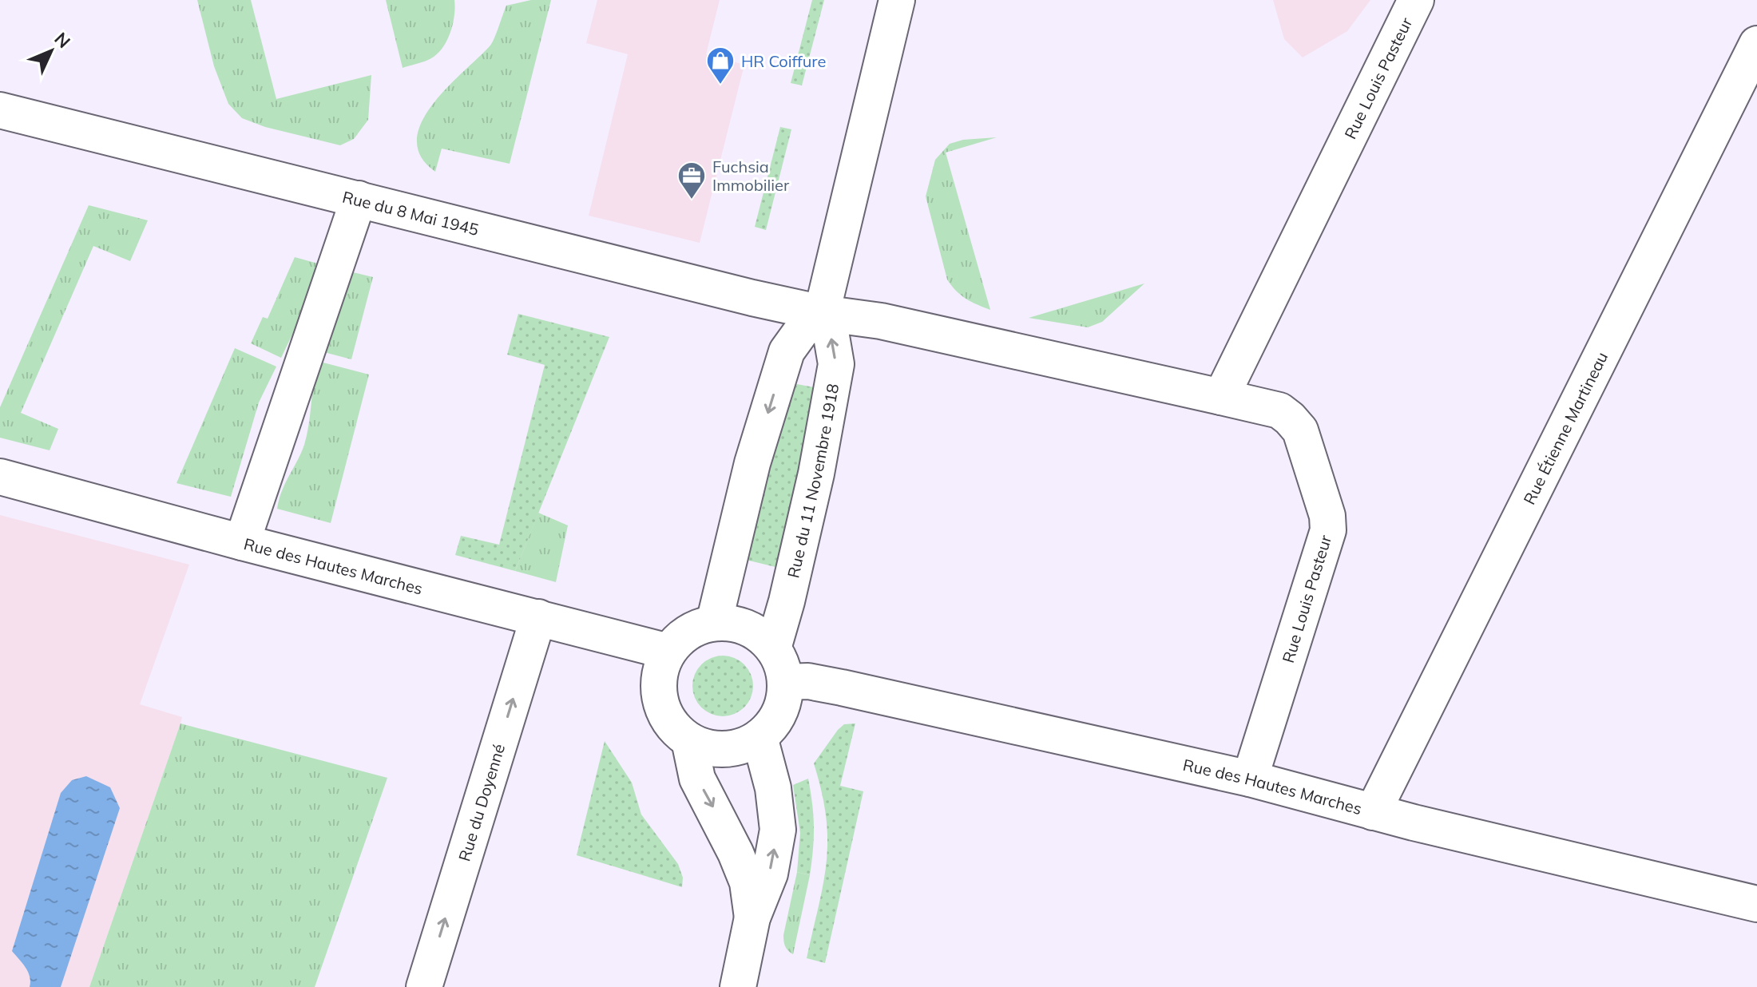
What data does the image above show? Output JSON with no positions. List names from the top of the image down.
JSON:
{
  "streets": {
    "street": [
      "Rue Louis Pasteur",
      "Rue du 8 Mai 1945",
      "Rue Étienne Martineau",
      "Rue du 11 Novembre 1918",
      "Rue des Hautes Marches",
      "Rue du Doyenné"
    ]
  },
  "crossings": [
    ["Rue Louis Pasteur", "Rue du 8 Mai 1945"],
    ["Rue Louis Pasteur", "Rue du 11 Novembre 1918"],
    ["Rue Louis Pasteur", "Rue des Hautes Marches"],
    ["Rue du 8 Mai 1945", "Rue du 11 Novembre 1918"],
    ["Rue Étienne Martineau", "Rue des Hautes Marches"],
    ["Rue du 11 Novembre 1918", "Rue des Hautes Marches"],
    ["Rue des Hautes Marches", "Rue du Doyenné"]
  ],
  "places": {
    "shop": ["HR Coiffure"],
    "office": ["Fuchsia Immobilier"]
  },
  "north": "top right"
}
